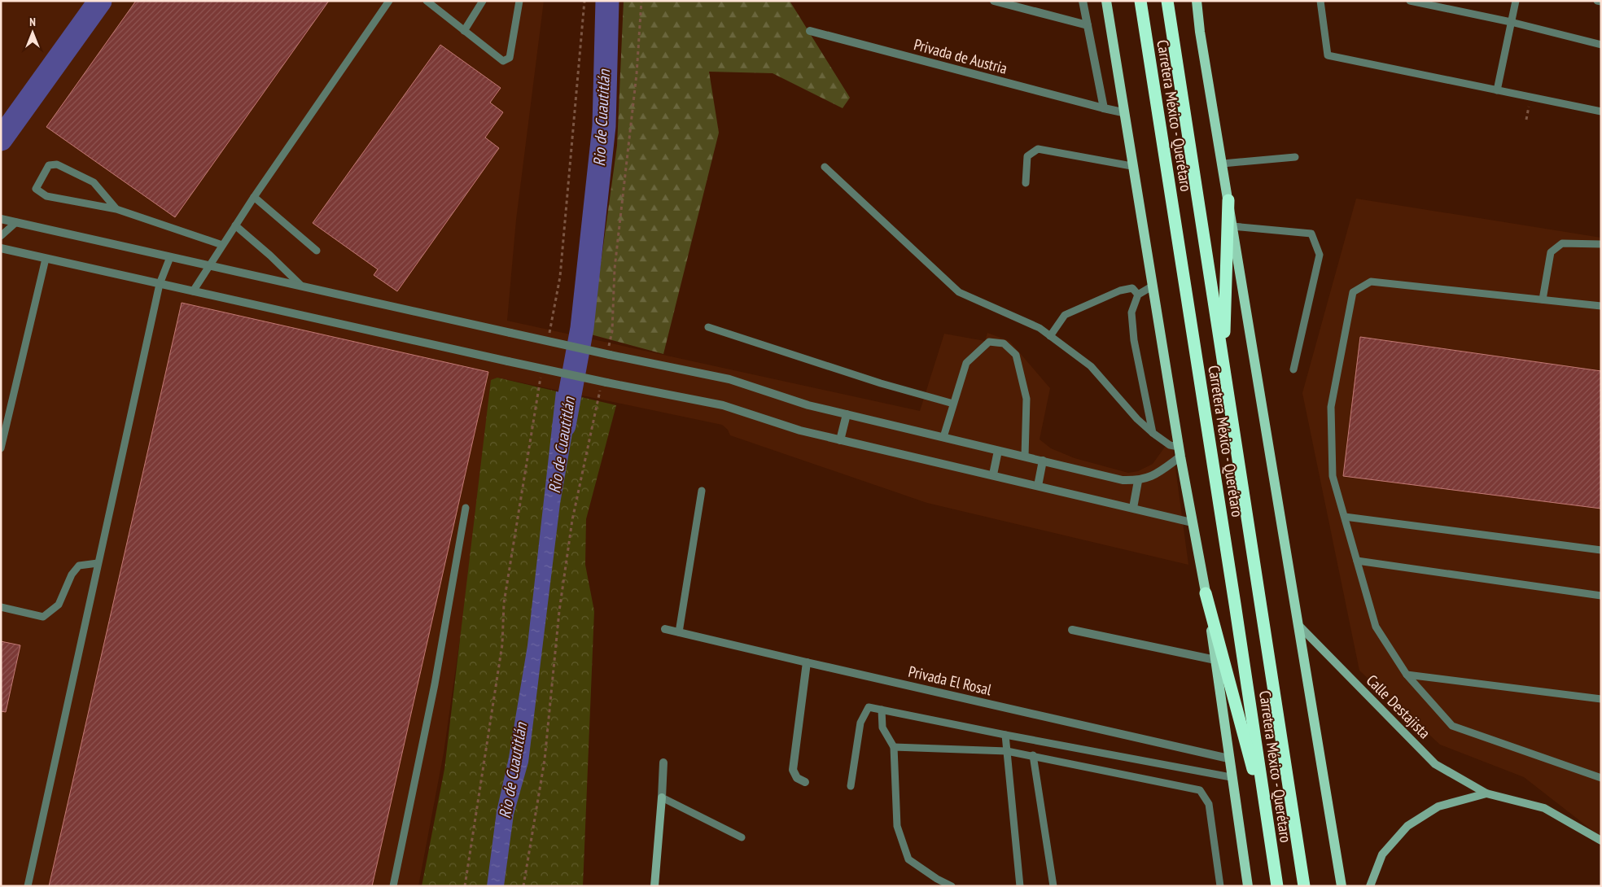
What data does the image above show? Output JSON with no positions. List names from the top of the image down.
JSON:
{
  "streets": {
    "highway": ["Carretera México - Querétaro"],
    "main road": ["Calle Destajista"],
    "street": ["Privada de Austria", "Privada El Rosal"]
  },
  "water": ["Rio de Cuautitlán"],
  "north": "top"
}
